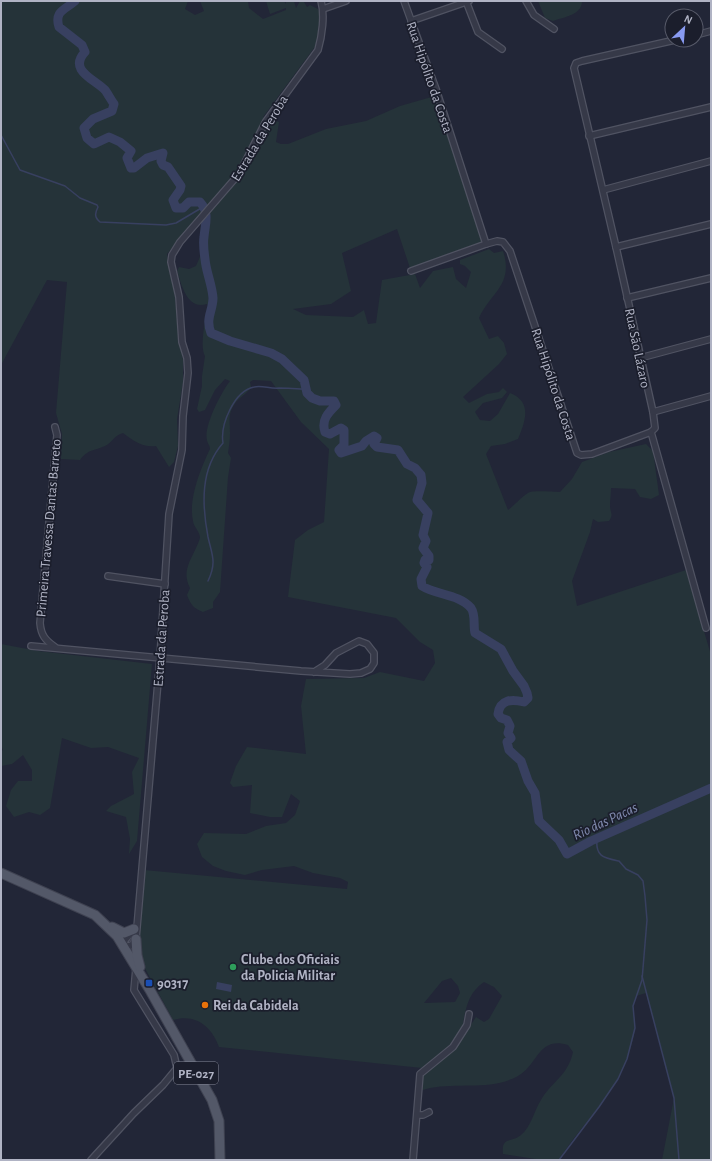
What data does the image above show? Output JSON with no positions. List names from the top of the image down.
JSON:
{
  "streets": {
    "main road": ["PE-027"],
    "street": [
      "Rua Hipólito da Costa",
      "Estrada da Peroba",
      "Rua São Lázaro",
      "Primeira Travessa Dantas Barreto"
    ]
  },
  "crossings": [
    ["Rua Hipólito da Costa", "Rua São Lázaro"]
  ],
  "water": ["Rio das Pacas"],
  "places": {
    "other": ["Clube dos Oficiais da Policia Militar", "Rei da Cabidela"],
    "transit": ["90317"]
  },
  "north": "top right"
}
